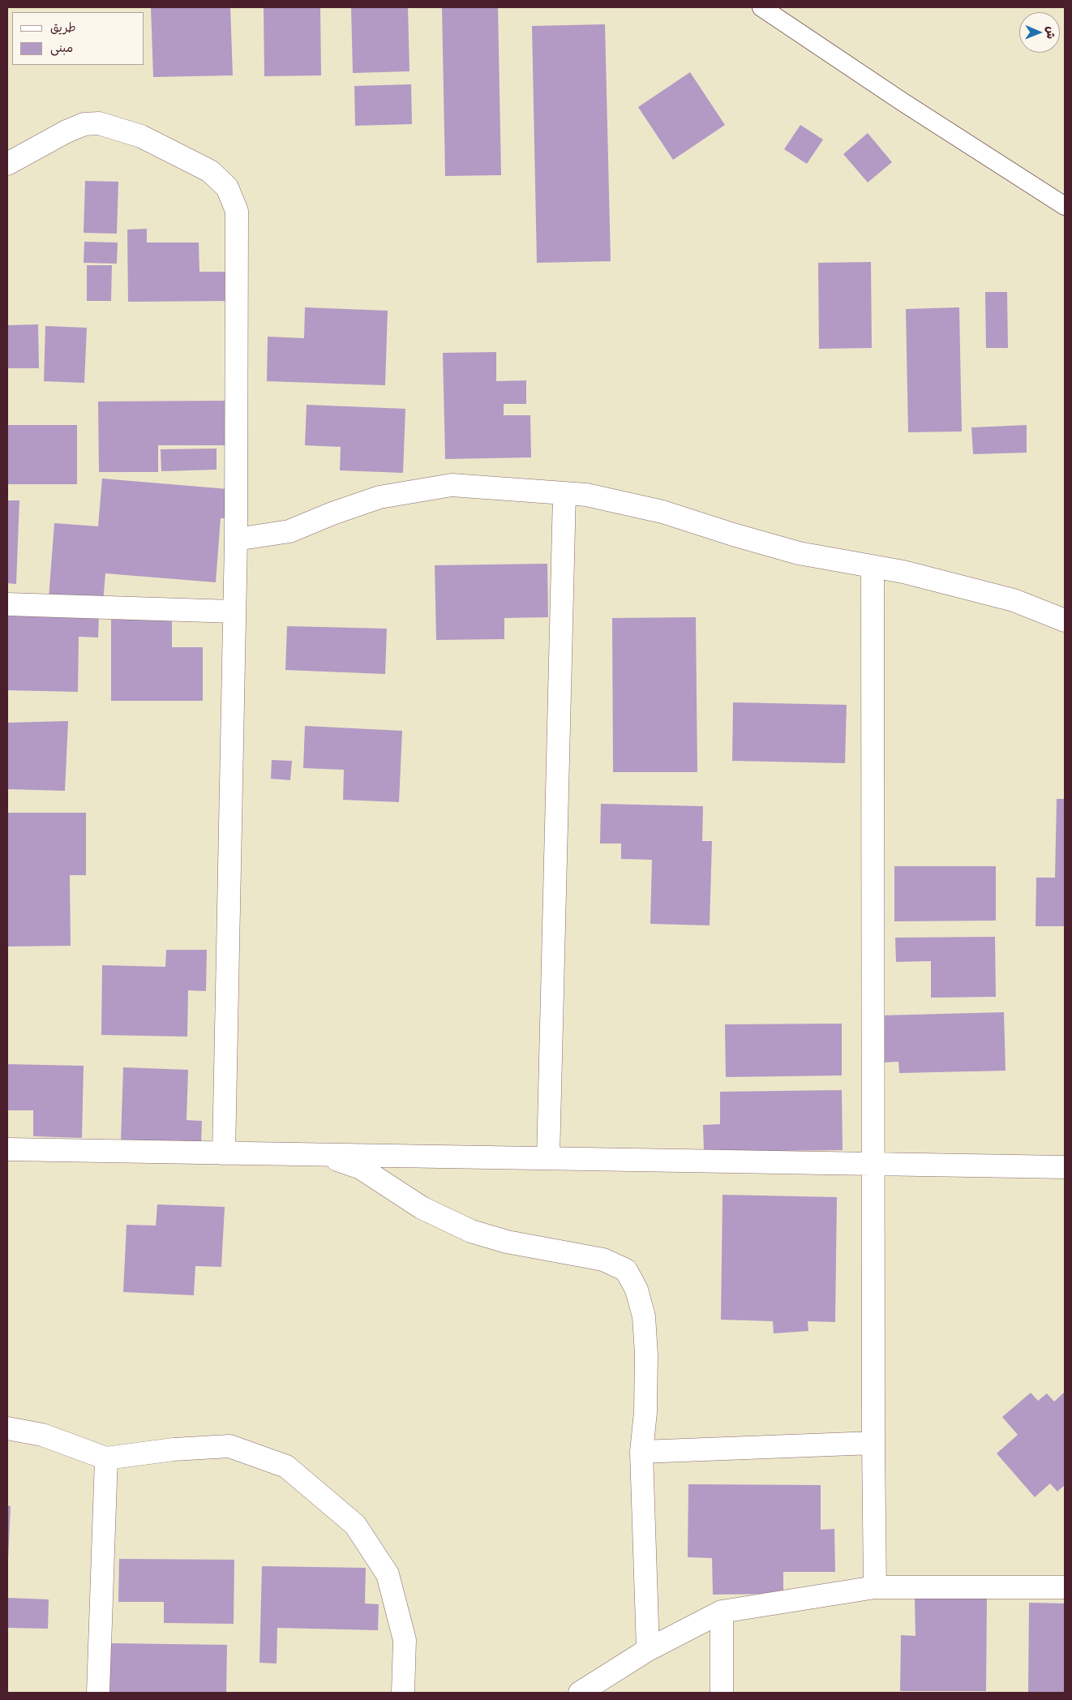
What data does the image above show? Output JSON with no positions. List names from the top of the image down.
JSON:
{
  "legend": ["طريق", "مبنى"],
  "north": "right"
}
